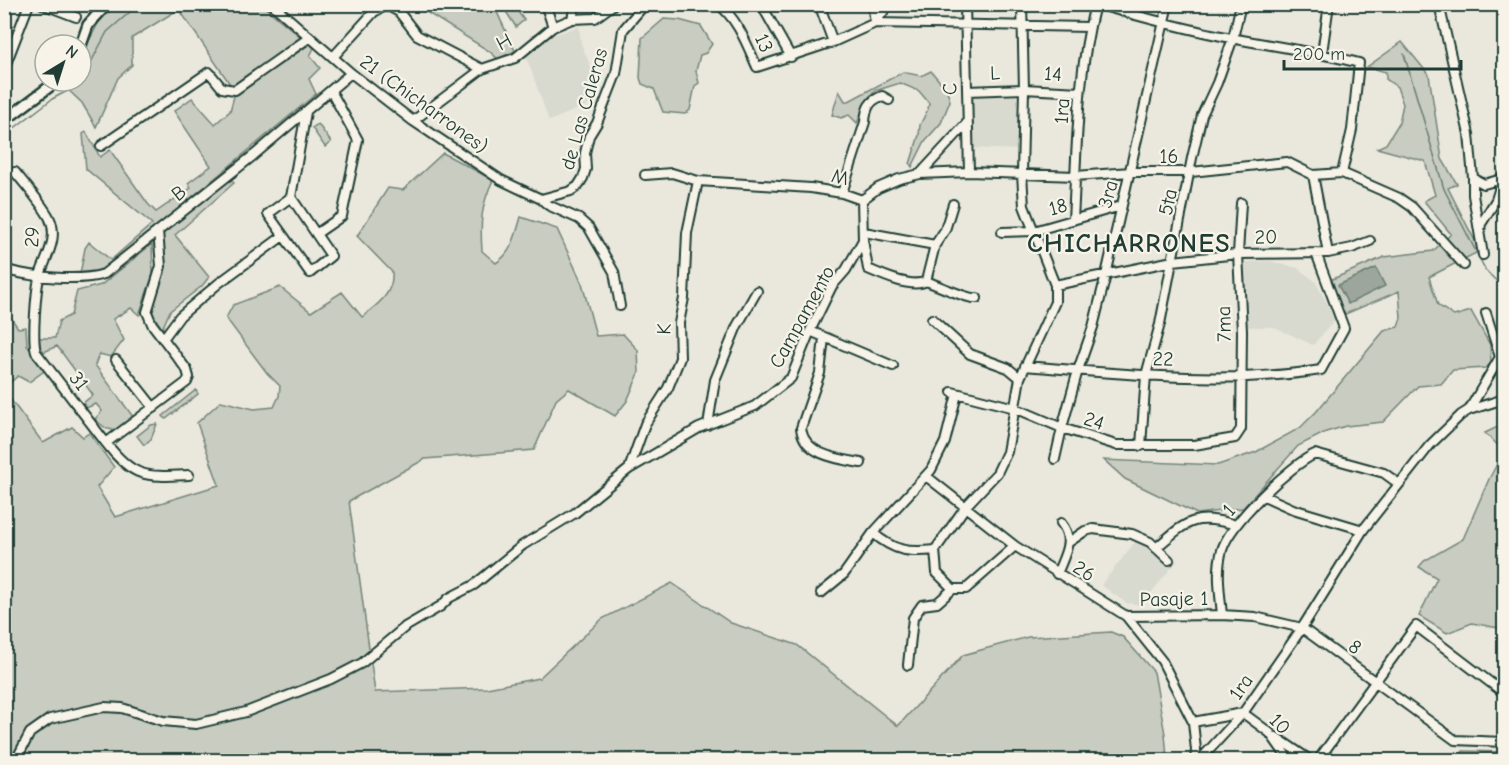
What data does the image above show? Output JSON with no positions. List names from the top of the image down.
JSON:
{
  "streets": {
    "street": [
      "H",
      "13",
      "L",
      "14",
      "C",
      "21 (Chicharrones)",
      "de Las Caleras",
      "1ra",
      "16",
      "M",
      "B",
      "3ra",
      "5ta",
      "18",
      "29",
      "20",
      "Campamento",
      "7ma",
      "K",
      "22",
      "31",
      "24",
      "1",
      "26",
      "Pasaje 1",
      "8",
      "10"
    ]
  },
  "crossings": [
    ["H", "21 (Chicharrones)"],
    ["L", "14"],
    ["L", "C"],
    ["14", "1ra"],
    ["C", "M"],
    ["21 (Chicharrones)", "de Las Caleras"],
    ["21 (Chicharrones)", "B"],
    ["1ra", "16"],
    ["1ra", "18"],
    ["1ra", "8"],
    ["1ra", "10"],
    ["16", "M"],
    ["16", "3ra"],
    ["16", "5ta"],
    ["M", "K"],
    ["B", "29"],
    ["B", "31"],
    ["3ra", "18"],
    ["3ra", "20"],
    ["3ra", "22"],
    ["3ra", "24"],
    ["5ta", "20"],
    ["5ta", "22"],
    ["5ta", "24"],
    ["29", "31"],
    ["20", "7ma"],
    ["20", "22"],
    ["Campamento", "K"],
    ["7ma", "22"],
    ["7ma", "24"],
    ["24", "26"],
    ["1", "Pasaje 1"],
    ["1", "8"],
    ["26", "Pasaje 1"],
    ["Pasaje 1", "8"]
  ],
  "districts": ["CHICHARRONES"],
  "scale_bar": "200 m",
  "north": "top right"
}
